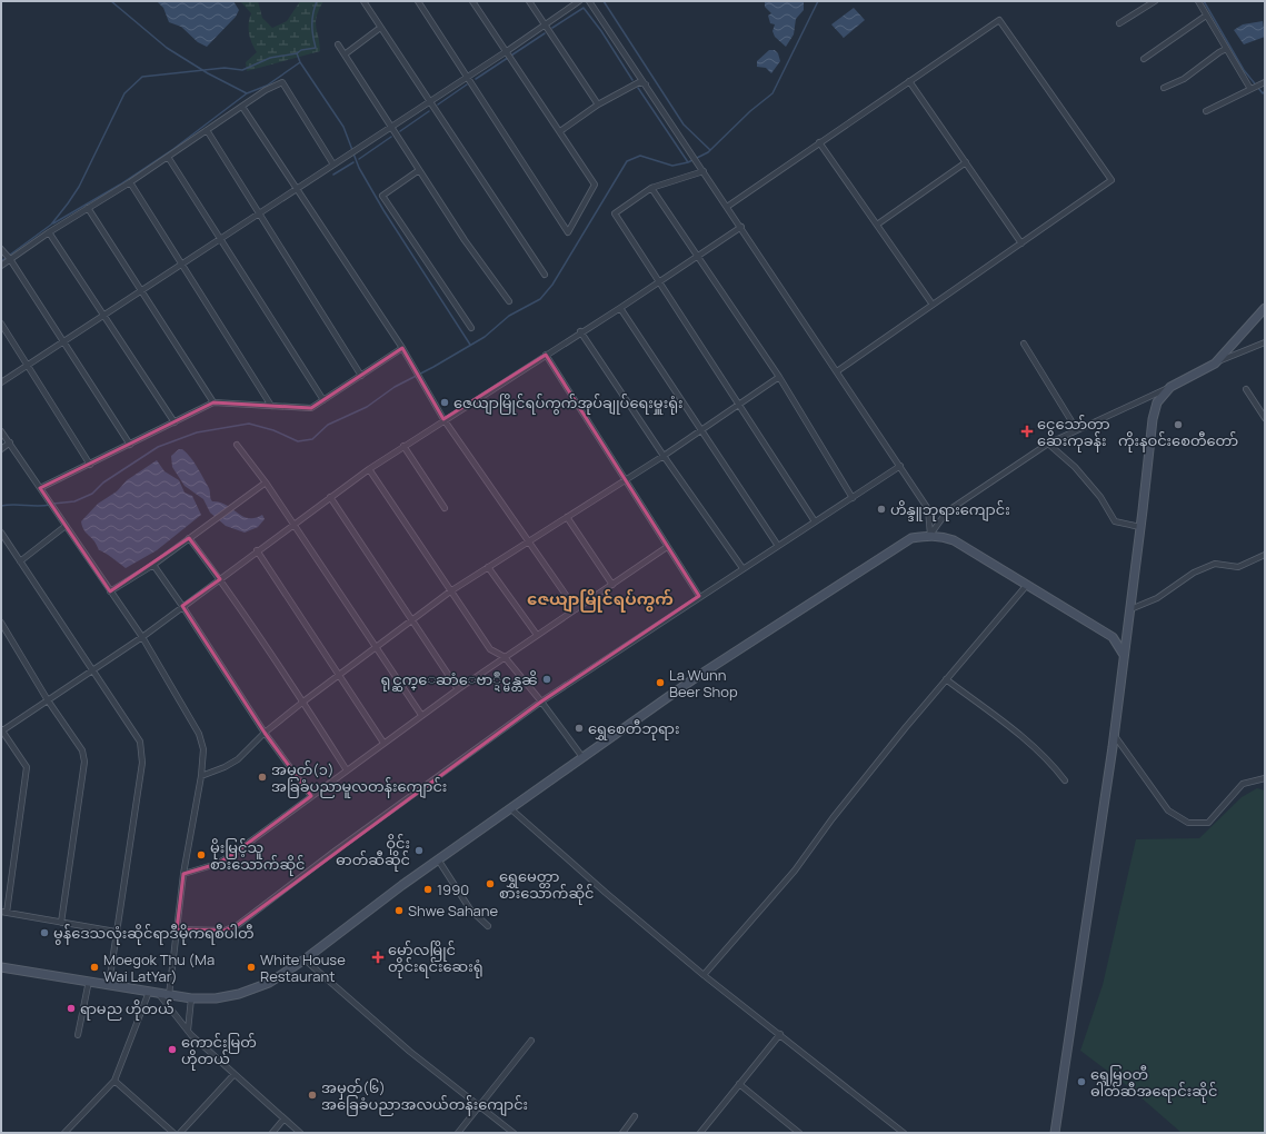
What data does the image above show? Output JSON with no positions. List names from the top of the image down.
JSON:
{
  "districts": ["ဇေယျာမြိုင်ရပ်ကွက်"],
  "places": {
    "other": [
      "ဇေယျာမြိုင်ရပ်ကွက်အုပ်ချုပ်ရေးမှူးရုံး",
      "ကိုးနဝင်းစေတီတော်",
      "ဟိန္ဒူဘုရားကျောင်း",
      "ရုင္ဆက္ေဆာံေဗာ္ဍဳင္မန္တၼိ",
      "La Wunn Beer Shop",
      "ရွှေစေတီဘုရား",
      "အမှတ်(၁) အခြခံပညာမူလတန်းကျောင်း",
      "ဝိုင်း ဓာတ်ဆီဆိုင်",
      "မိုးမြင့်သူ စားသောက်ဆိုင်",
      "ရွှေမေတ္တာ စားသောက်ဆိုင်",
      "1990",
      "Shwe Sahane",
      "မွန်ဒေသလုံးဆိုင်ရာဒီမိုကရစီပါတီ",
      "Moegok Thu (Ma Wai LatYar)",
      "White House Restaurant",
      "ရာမည ဟိုတယ်",
      "ကောင်းမြတ် ဟိုတယ်",
      "ရွှေမြဝတီ ဓါတ်ဆီအရောင်းဆိုင်",
      "အမှတ်(၆) အခြေခံပညာအလယ်တန်းကျောင်း"
    ],
    "health": ["ငွေသော်တာ ဆေးကုခန်း", "မော်လမြိုင် တိုင်းရင်းဆေးရုံ"]
  }
}
